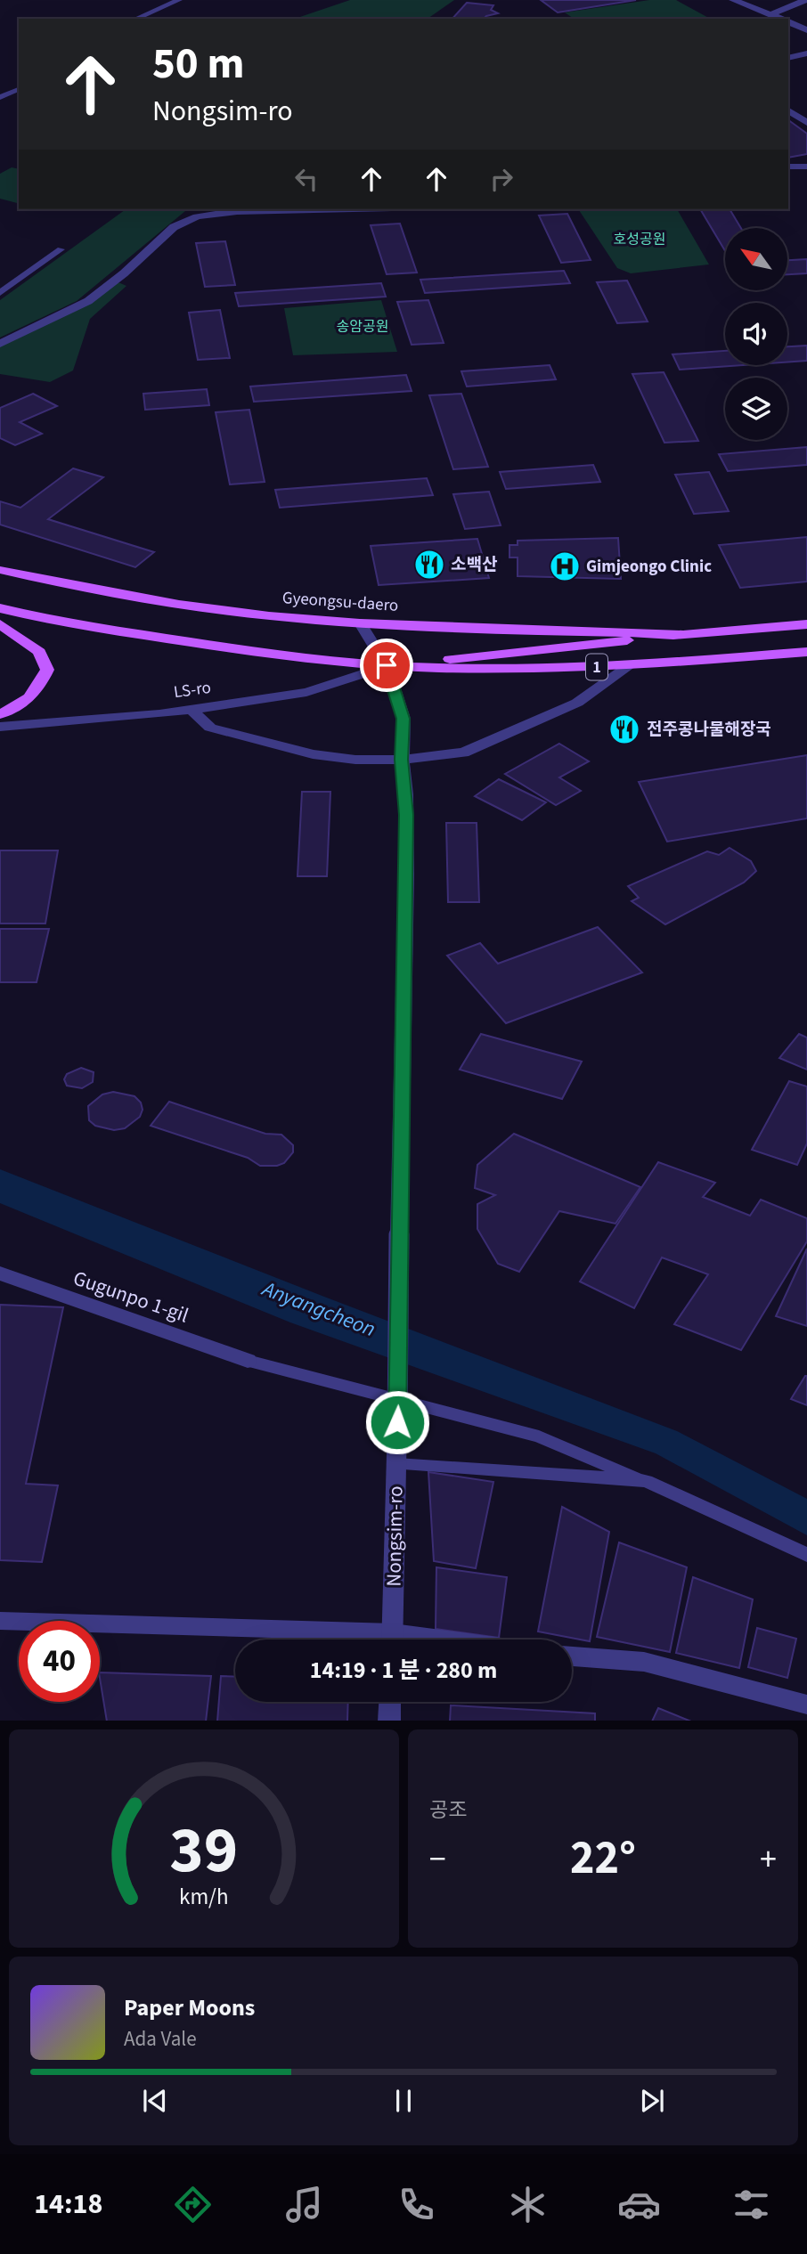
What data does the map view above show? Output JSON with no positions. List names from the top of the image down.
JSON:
{
  "streets": {
    "main road": ["Gyeongsu-daero", "1"],
    "street": ["LS-ro", "Gugunpo 1-gil", "Nongsim-ro"]
  },
  "crossings": [
    ["Gyeongsu-daero", "LS-ro"]
  ],
  "water": ["Anyangcheon"],
  "parks": ["호성공원", "송암공원"],
  "places": {
    "restaurant": ["소백산", "전주콩나물해장국"],
    "hospital": ["Gimjeongo Clinic"]
  },
  "north": "top left",
  "page": {
    "turn": ["50 m", "Nongsim-ro"],
    "limit": "40",
    "trip": "14:19 · 1 분 · 280 m",
    "tile": "공조",
    "heat": ["−", "22°", "+"],
    "song": ["Paper Moons", "Ada Vale"],
    "tabs": "14:18",
    "gauge": ["39", "km/h"]
  }
}
